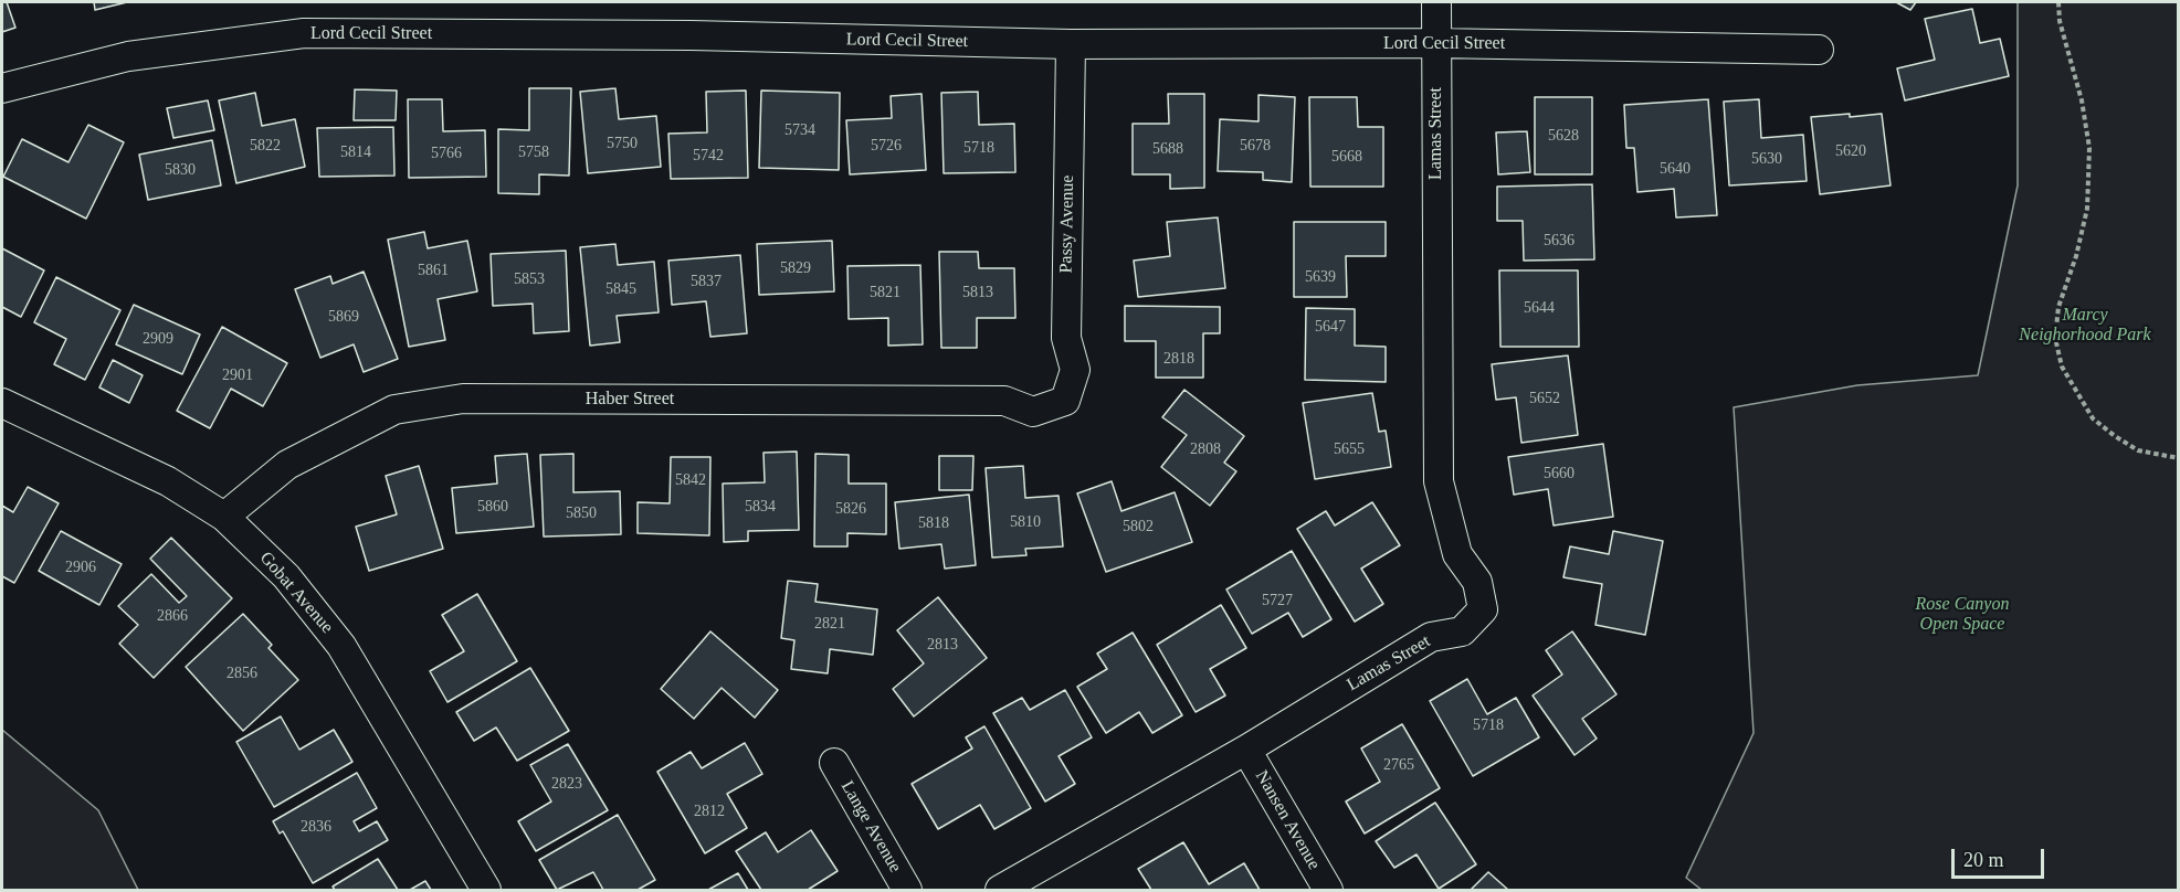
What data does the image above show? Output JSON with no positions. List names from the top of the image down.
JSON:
{
  "streets": {
    "street": [
      "Lord Cecil Street",
      "Lamas Street",
      "Passy Avenue",
      "Haber Street",
      "Gobat Avenue",
      "Nansen Avenue",
      "Lange Avenue"
    ]
  },
  "crossings": [
    ["Lord Cecil Street", "Lamas Street"],
    ["Lord Cecil Street", "Passy Avenue"],
    ["Lamas Street", "Nansen Avenue"],
    ["Passy Avenue", "Haber Street"],
    ["Haber Street", "Gobat Avenue"]
  ],
  "parks": ["Marcy Neighorhood Park", "Rose Canyon Open Space"],
  "house_numbers": [
    "5734",
    "5628",
    "5750",
    "5822",
    "5726",
    "5678",
    "5718",
    "5688",
    "5620",
    "5814",
    "5758",
    "5766",
    "5742",
    "5668",
    "5630",
    "5640",
    "5830",
    "5636",
    "5829",
    "5861",
    "5639",
    "5853",
    "5837",
    "5845",
    "5821",
    "5813",
    "5644",
    "5869",
    "5647",
    "2909",
    "2818",
    "2901",
    "5652",
    "2808",
    "5655",
    "5660",
    "5842",
    "5860",
    "5834",
    "5826",
    "5850",
    "5810",
    "5818",
    "5802",
    "2906",
    "5727",
    "2866",
    "2821",
    "2813",
    "2856",
    "5718",
    "2765",
    "2823",
    "2812",
    "2836"
  ],
  "scale_bar": "20 m"
}
